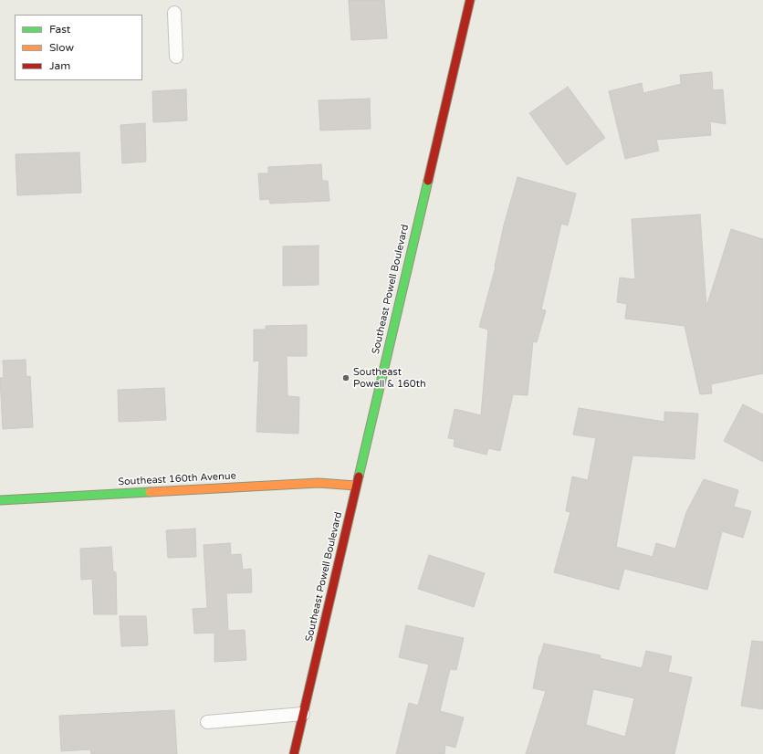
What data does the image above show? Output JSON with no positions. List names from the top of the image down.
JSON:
{
  "streets": {
    "main road": ["Southeast Powell Boulevard", "Southeast 160th Avenue"]
  },
  "crossings": [
    ["Southeast Powell Boulevard", "Southeast 160th Avenue"]
  ],
  "places": ["Southeast Powell & 160th"],
  "legend": ["Fast", "Slow", "Jam"]
}
